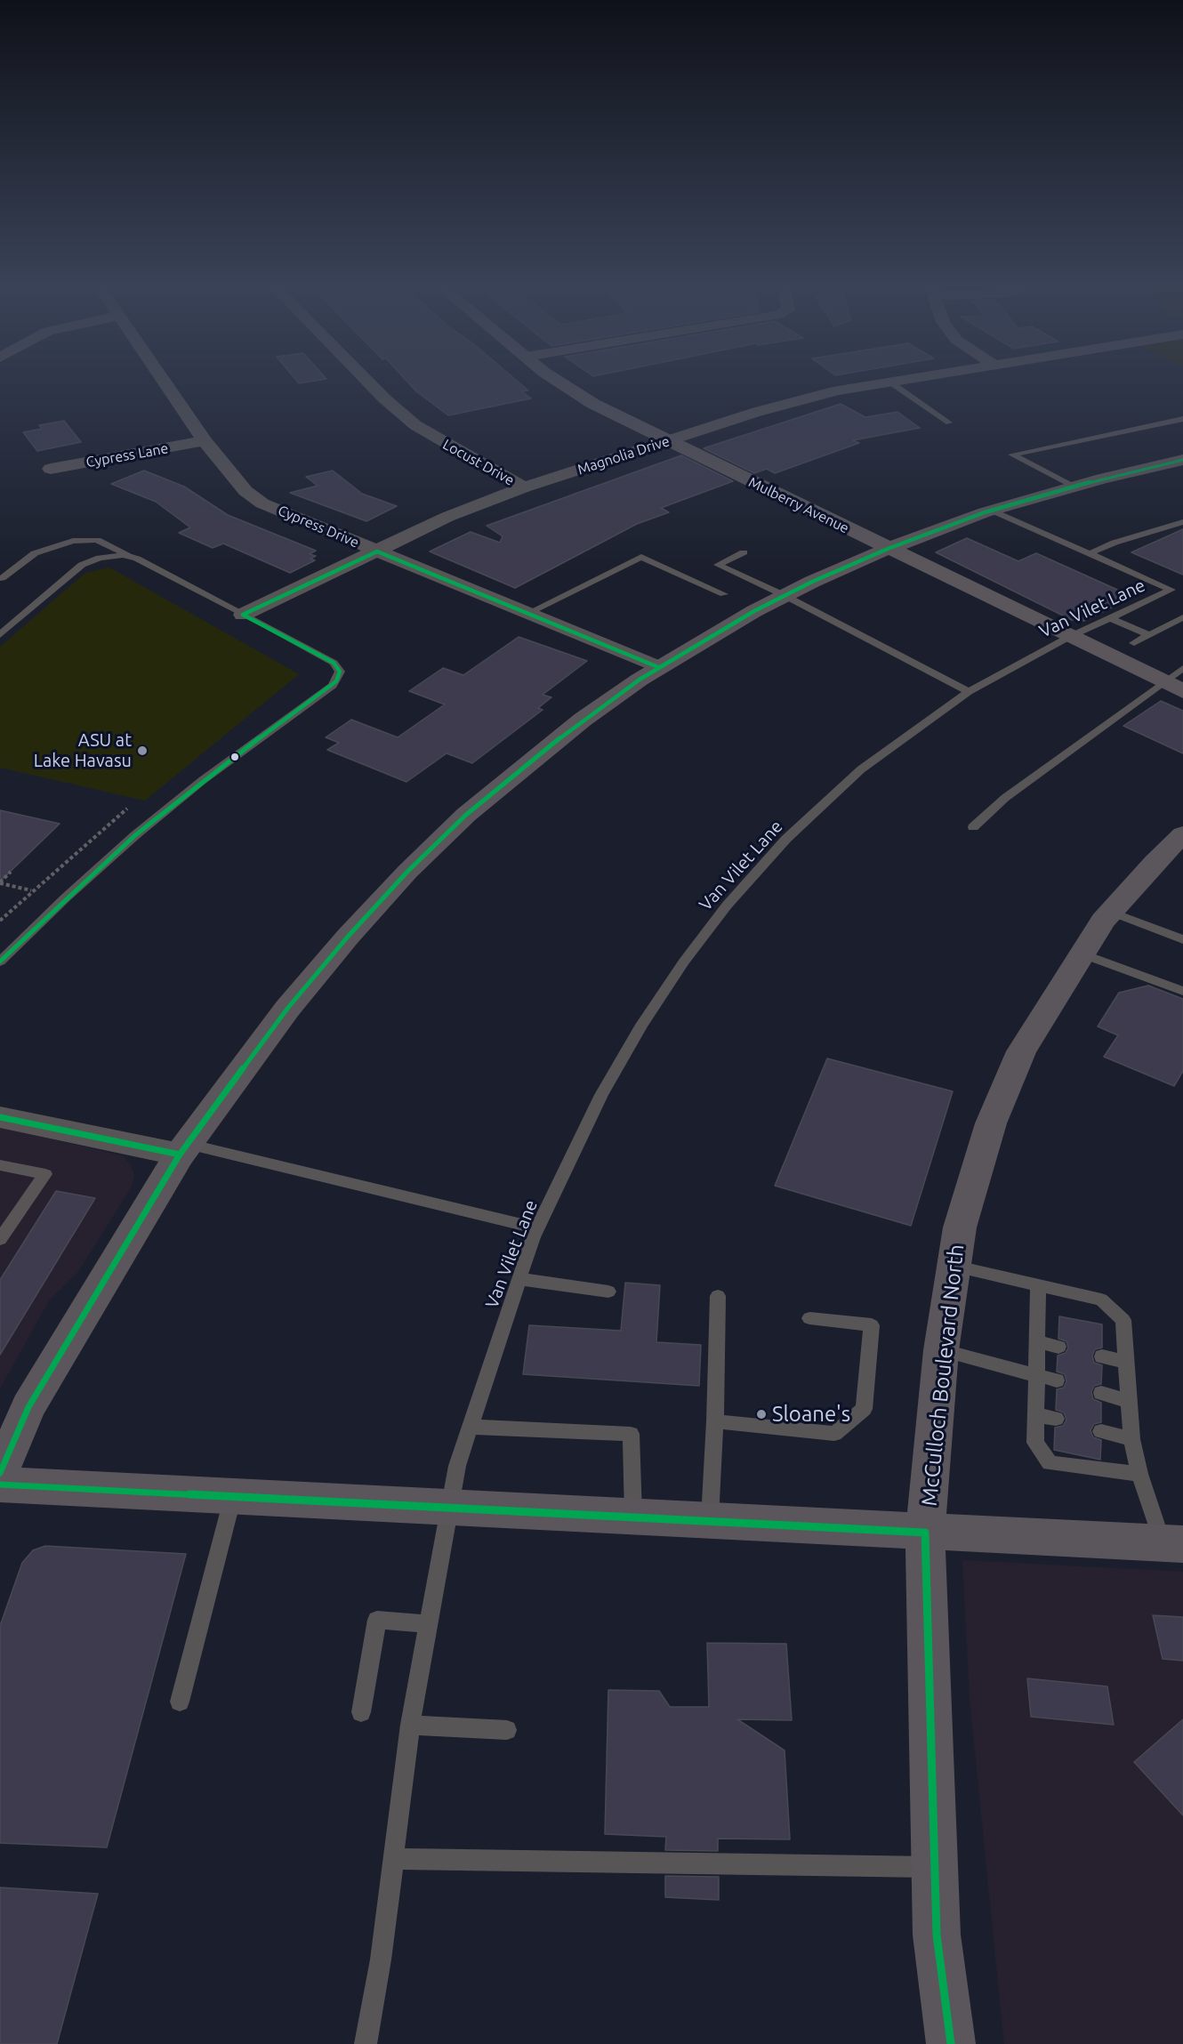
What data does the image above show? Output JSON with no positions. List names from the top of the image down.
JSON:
{
  "streets": {
    "street": [
      "Cypress Lane",
      "Magnolia Drive",
      "Locust Drive",
      "Mulberry Avenue",
      "Cypress Drive",
      "McCulloch Boulevard North"
    ],
    "lane": ["Van Vilet Lane"]
  },
  "crossings": [
    ["Cypress Lane", "Cypress Drive"],
    ["Magnolia Drive", "Locust Drive"],
    ["Magnolia Drive", "Mulberry Avenue"],
    ["Magnolia Drive", "Cypress Drive"],
    ["Mulberry Avenue", "Van Vilet Lane"]
  ],
  "places": ["ASU at Lake Havasu", "Sloane's"]
}
